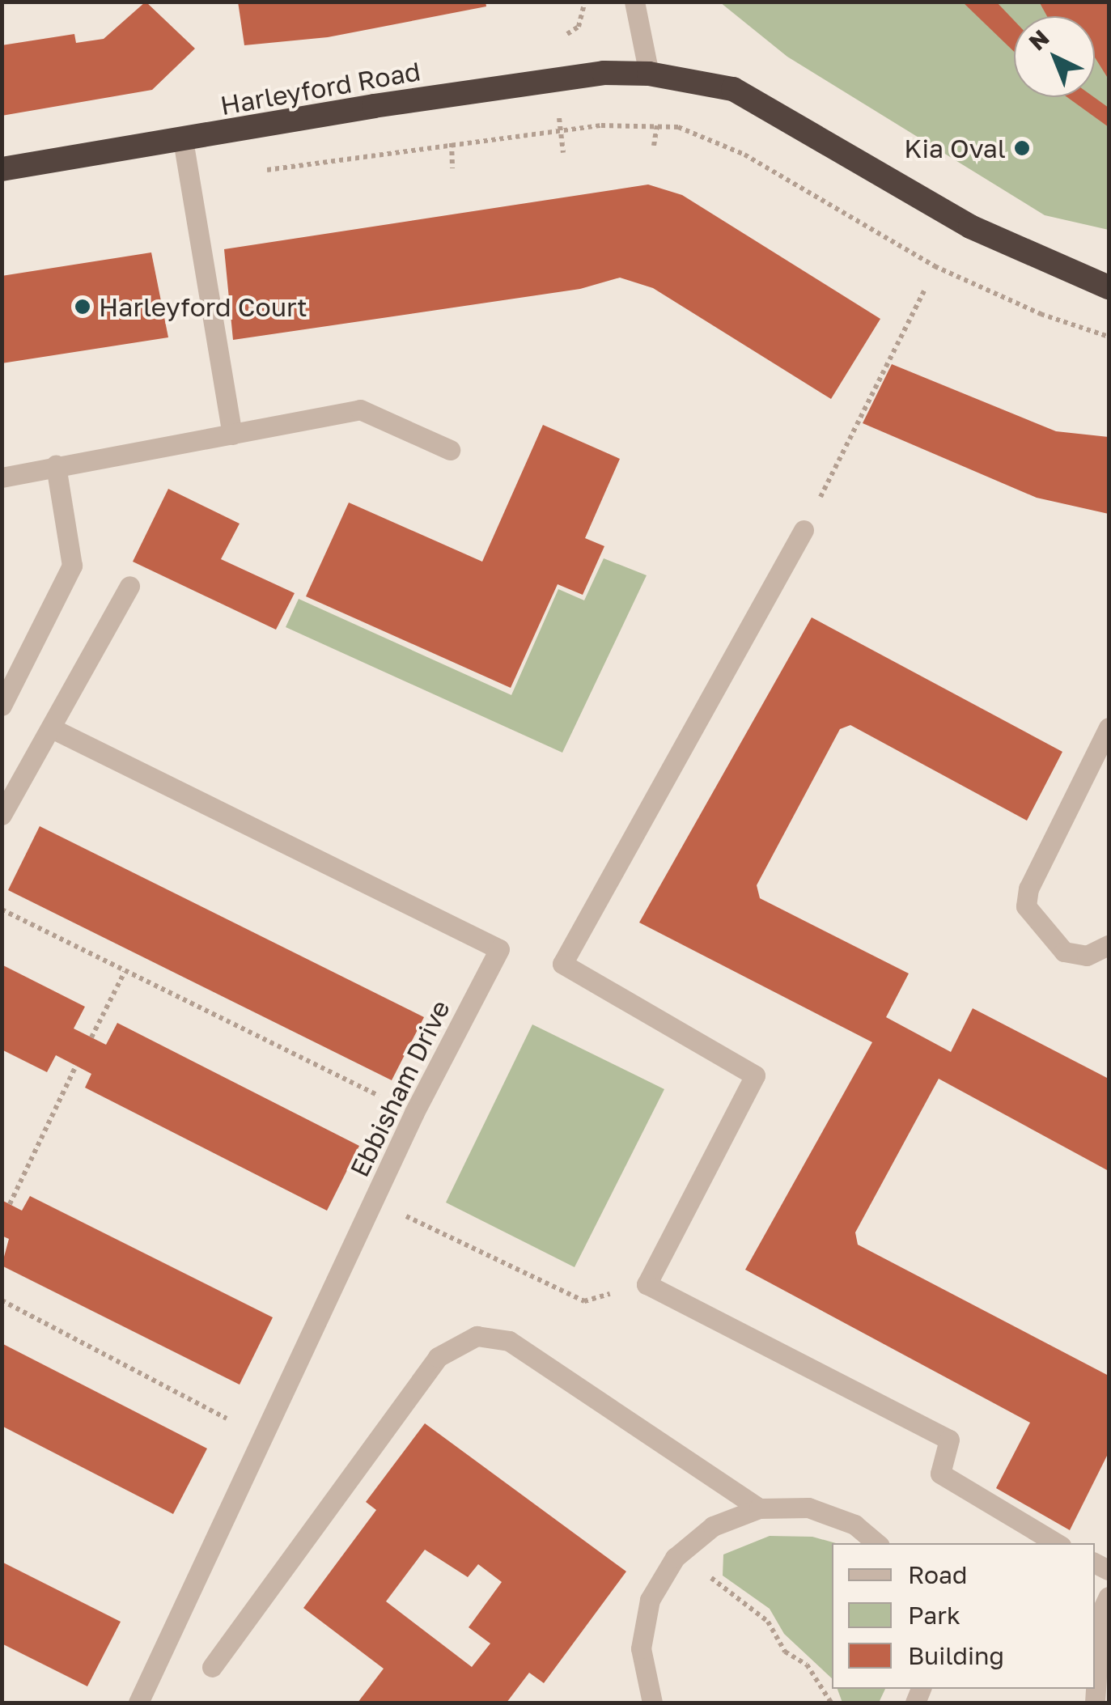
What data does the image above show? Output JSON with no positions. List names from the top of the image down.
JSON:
{
  "streets": {
    "highway": ["Harleyford Road"],
    "street": ["Ebbisham Drive"]
  },
  "places": ["Kia Oval", "Harleyford Court"],
  "legend": ["Road", "Park", "Building"],
  "north": "top left"
}
